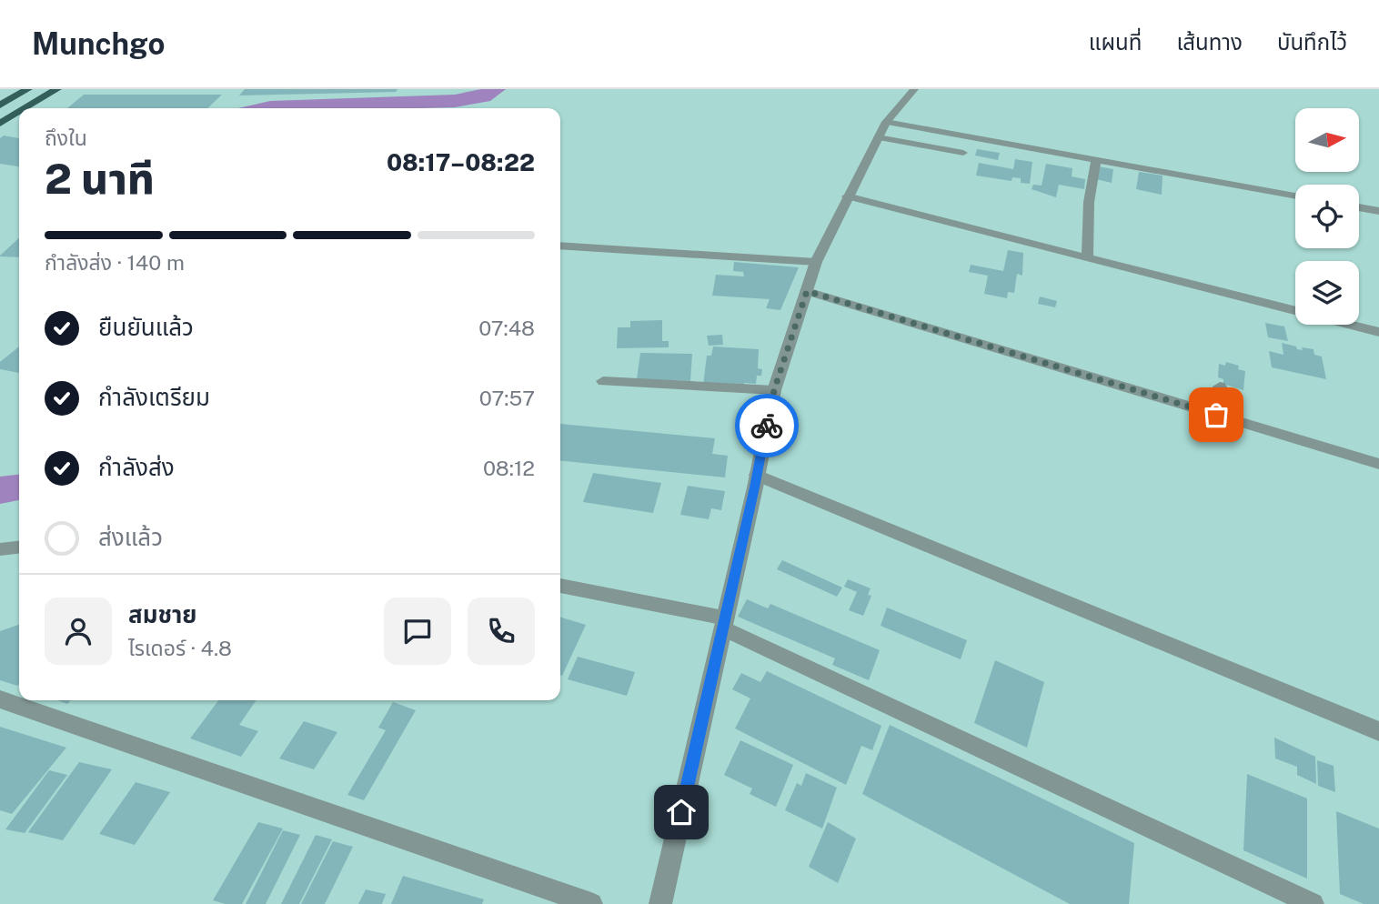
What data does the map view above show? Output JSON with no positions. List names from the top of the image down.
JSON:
{
  "north": "right",
  "page": {
    "header": "Munchgo",
    "nav": ["แผนที่", "เส้นทาง", "บันทึกไว้"],
    "heading": ["2 นาที", "ถึงใน", "08:17–08:22"],
    "panel": ["สมชาย", "ไรเดอร์ · 4.8"],
    "bar": "กำลังส่ง · 140 m",
    "list": [
      ["ยืนยันแล้ว", "07:48"],
      ["กำลังเตรียม", "07:57"],
      ["กำลังส่ง", "08:12"],
      "ส่งแล้ว"
    ]
  }
}
